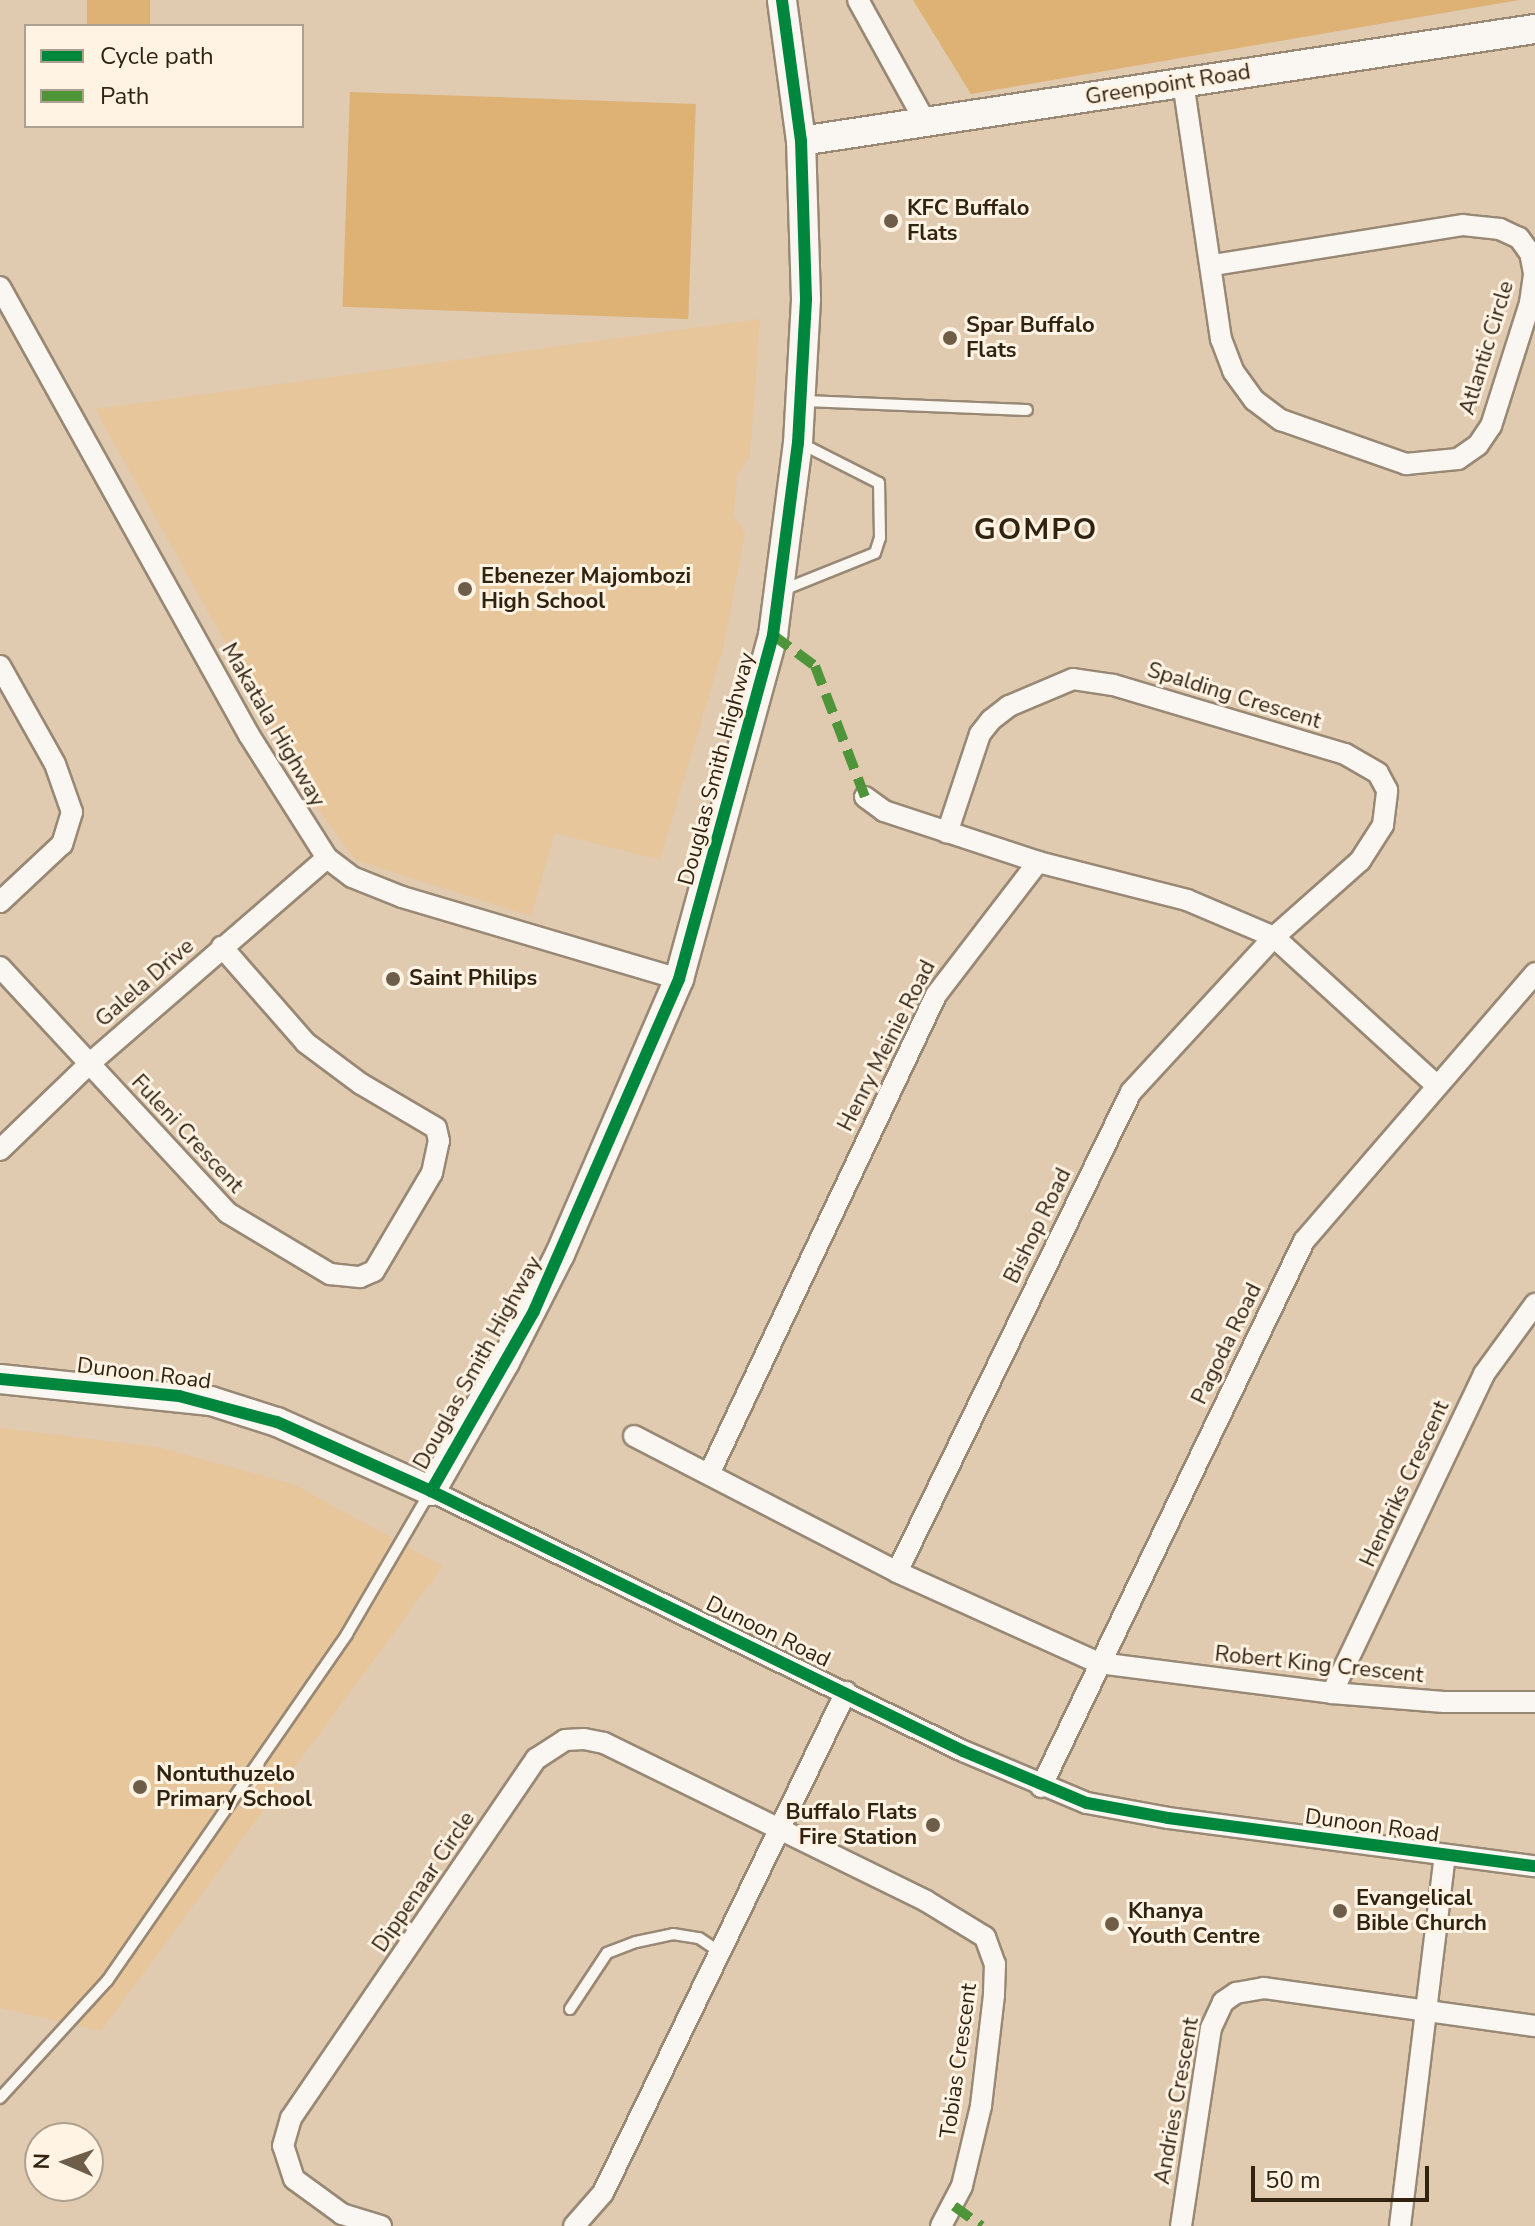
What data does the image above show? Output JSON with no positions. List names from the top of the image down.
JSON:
{
  "streets": {
    "street": [
      "Greenpoint Road",
      "Atlantic Circle",
      "Spalding Crescent",
      "Makatala Highway",
      "Douglas Smith Highway",
      "Galela Drive",
      "Henry Meinie Road",
      "Fuleni Crescent",
      "Bishop Road",
      "Pagoda Road",
      "Dunoon Road",
      "Hendriks Crescent",
      "Robert King Crescent",
      "Dippenaar Circle",
      "Tobias Crescent",
      "Andries Crescent"
    ]
  },
  "crossings": [
    ["Greenpoint Road", "Atlantic Circle"],
    ["Greenpoint Road", "Douglas Smith Highway"],
    ["Spalding Crescent", "Bishop Road"],
    ["Makatala Highway", "Douglas Smith Highway"],
    ["Makatala Highway", "Galela Drive"],
    ["Douglas Smith Highway", "Dunoon Road"],
    ["Galela Drive", "Fuleni Crescent"],
    ["Pagoda Road", "Dunoon Road"],
    ["Pagoda Road", "Robert King Crescent"],
    ["Hendriks Crescent", "Robert King Crescent"],
    ["Dippenaar Circle", "Tobias Crescent"]
  ],
  "districts": ["GOMPO"],
  "places": [
    "KFC Buffalo Flats",
    "Spar Buffalo Flats",
    "Ebenezer Majombozi High School",
    "Saint Philips",
    "Nontuthuzelo Primary School",
    "Buffalo Flats Fire Station",
    "Evangelical Bible Church",
    "Khanya Youth Centre"
  ],
  "legend": ["Cycle path", "Path"],
  "scale_bar": "50 m",
  "north": "left"
}
